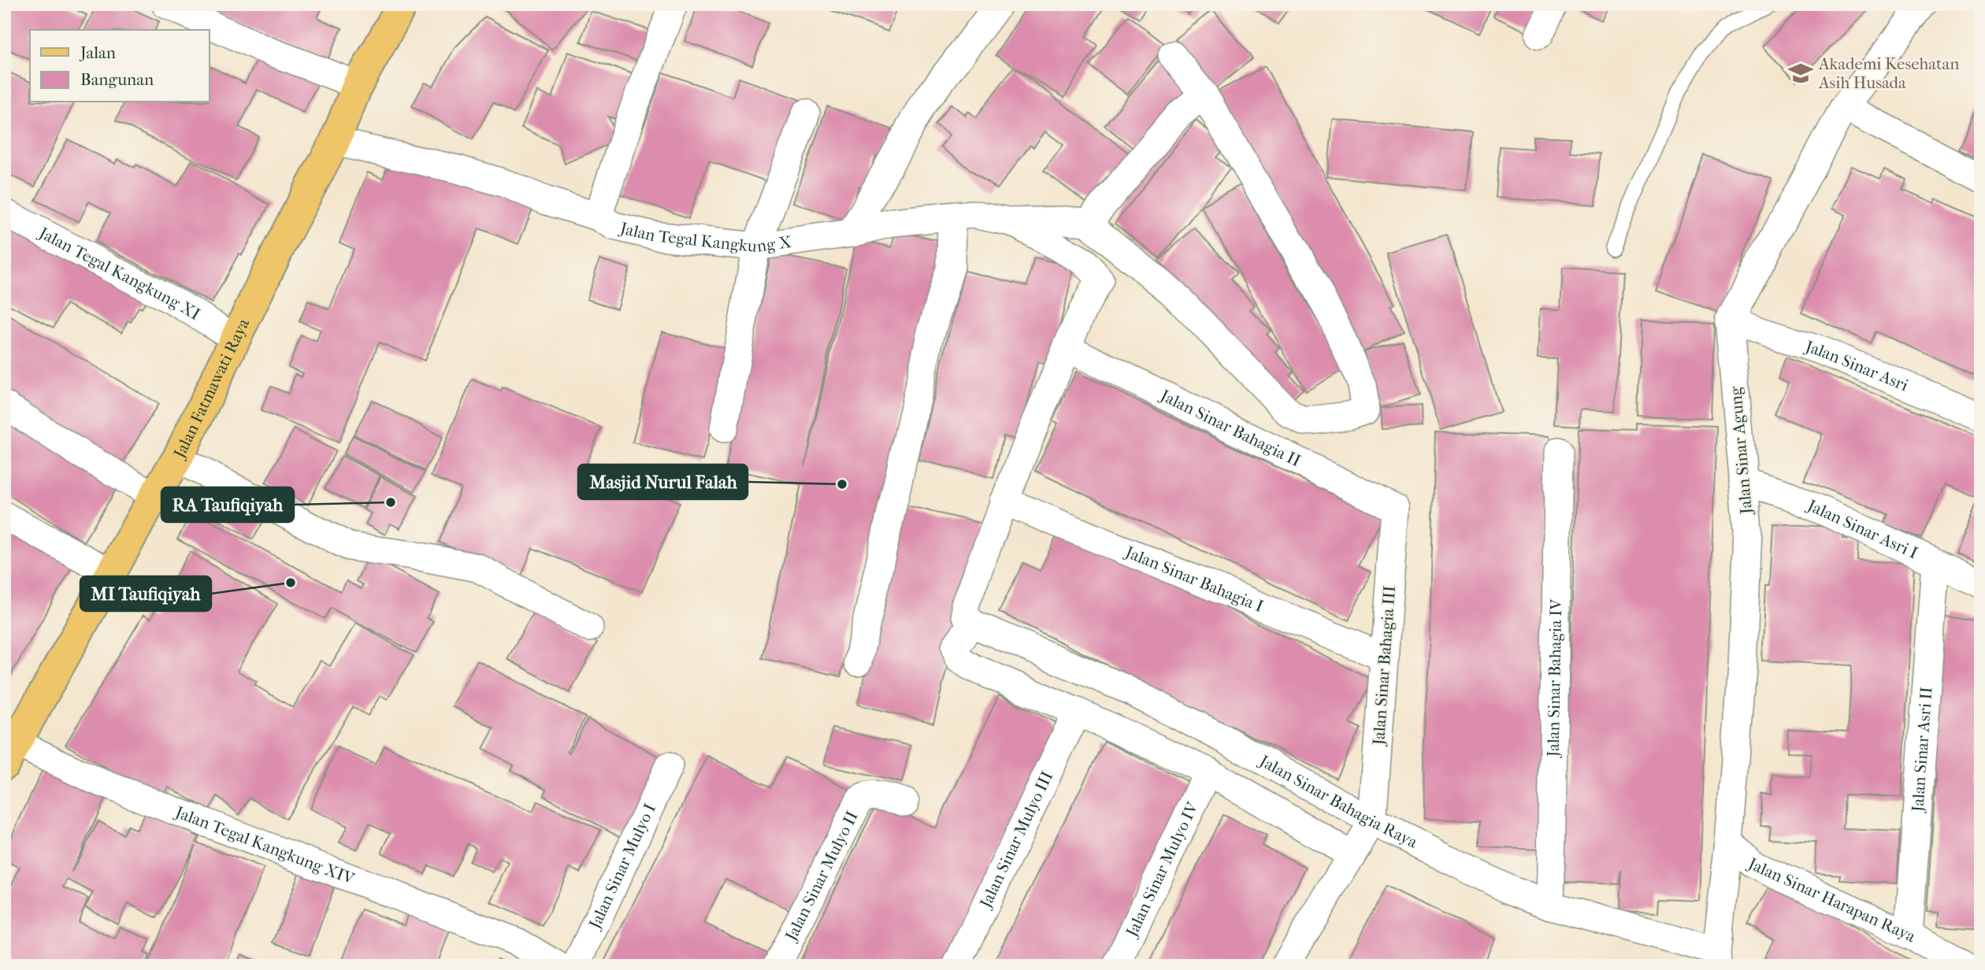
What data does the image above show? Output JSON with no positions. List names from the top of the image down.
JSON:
{
  "streets": {
    "main road": ["Jalan Fatmawati Raya"],
    "street": [
      "Jalan Tegal Kangkung X",
      "Jalan Tegal Kangkung XI",
      "Jalan Sinar Asri",
      "Jalan Sinar Bahagia II",
      "Jalan Sinar Agung",
      "Jalan Sinar Asri I",
      "Jalan Sinar Bahagia I",
      "Jalan Sinar Bahagia III",
      "Jalan Sinar Bahagia IV",
      "Jalan Sinar Asri II",
      "Jalan Sinar Bahagia Raya",
      "Jalan Sinar Mulyo III",
      "Jalan Tegal Kangkung XIV",
      "Jalan Sinar Mulyo I",
      "Jalan Sinar Mulyo IV",
      "Jalan Sinar Mulyo II",
      "Jalan Sinar Harapan Raya"
    ]
  },
  "crossings": [
    ["Jalan Tegal Kangkung X", "Jalan Fatmawati Raya"],
    ["Jalan Tegal Kangkung XI", "Jalan Fatmawati Raya"],
    ["Jalan Sinar Asri", "Jalan Sinar Agung"],
    ["Jalan Fatmawati Raya", "Jalan Tegal Kangkung XIV"],
    ["Jalan Sinar Bahagia II", "Jalan Sinar Bahagia III"],
    ["Jalan Sinar Agung", "Jalan Sinar Asri I"],
    ["Jalan Sinar Agung", "Jalan Sinar Bahagia Raya"],
    ["Jalan Sinar Agung", "Jalan Sinar Harapan Raya"],
    ["Jalan Sinar Asri I", "Jalan Sinar Asri II"],
    ["Jalan Sinar Bahagia I", "Jalan Sinar Bahagia III"],
    ["Jalan Sinar Bahagia III", "Jalan Sinar Bahagia Raya"],
    ["Jalan Sinar Bahagia IV", "Jalan Sinar Bahagia Raya"],
    ["Jalan Sinar Asri II", "Jalan Sinar Harapan Raya"]
  ],
  "places": {
    "school or university": ["Akademi Kesehatan Asih Husada"],
    "other": ["Masjid Nurul Falah", "RA Taufiqiyah", "MI Taufiqiyah"]
  },
  "legend": ["Jalan", "Bangunan"]
}
